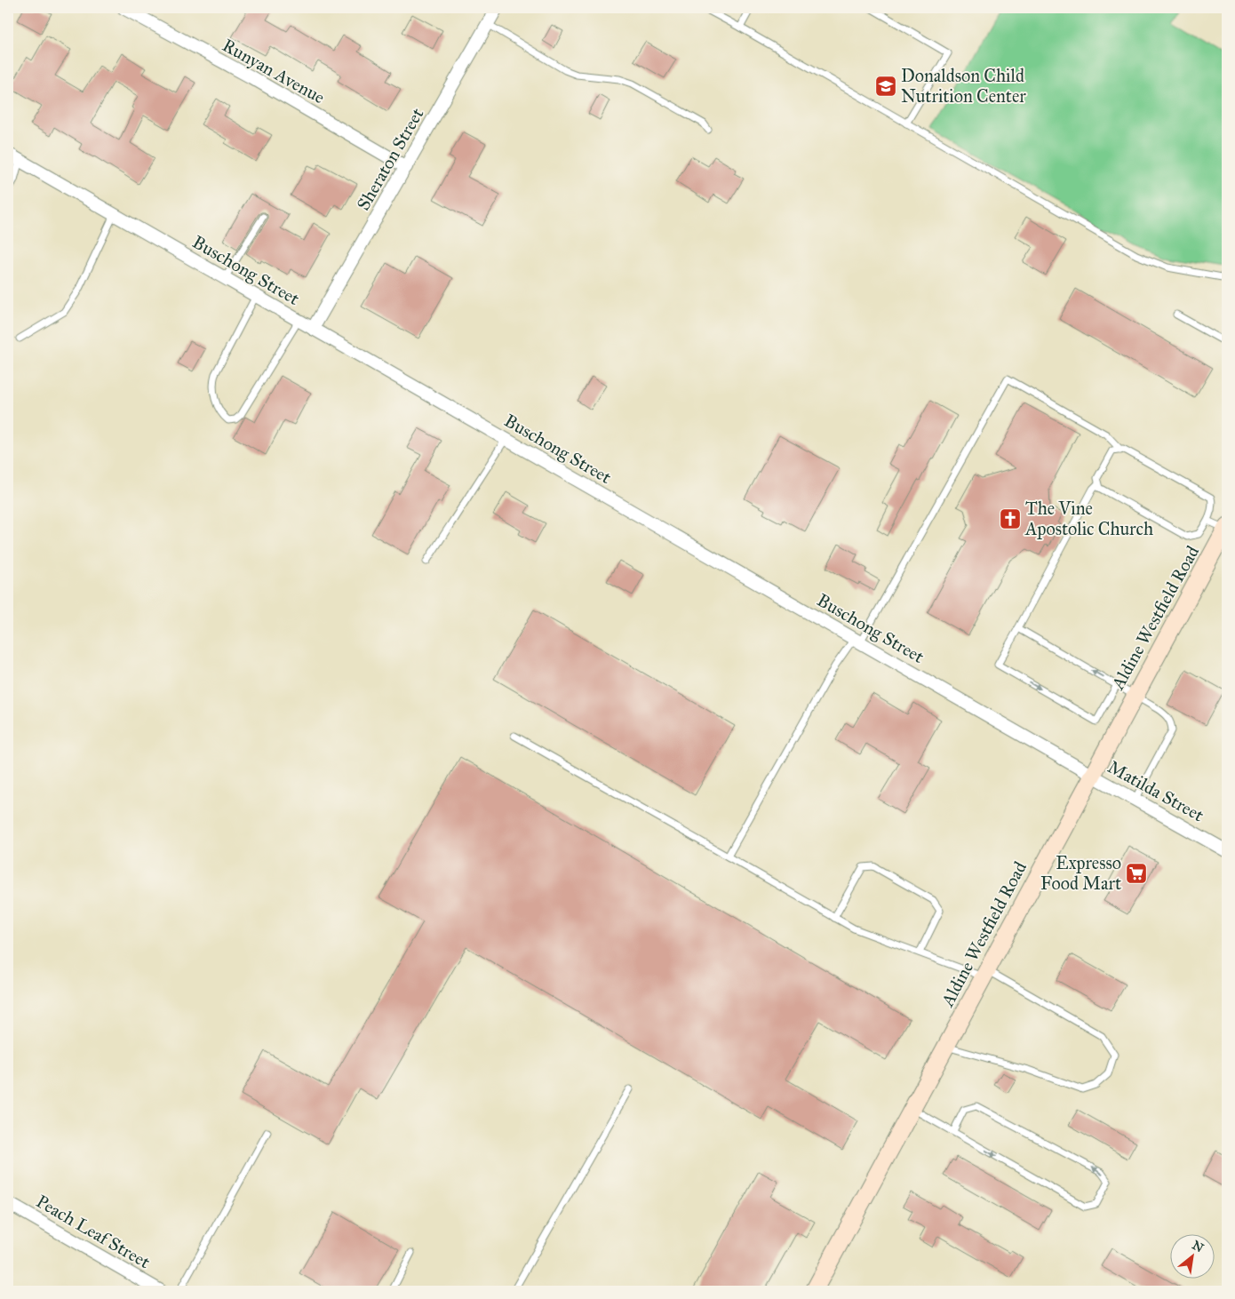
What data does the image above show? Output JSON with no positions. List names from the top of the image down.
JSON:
{
  "streets": {
    "main road": ["Aldine Westfield Road"],
    "street": [
      "Runyan Avenue",
      "Sheraton Street",
      "Buschong Street",
      "Matilda Street",
      "Peach Leaf Street"
    ]
  },
  "crossings": [
    ["Runyan Avenue", "Sheraton Street"],
    ["Sheraton Street", "Buschong Street"],
    ["Buschong Street", "Aldine Westfield Road"],
    ["Buschong Street", "Matilda Street"],
    ["Aldine Westfield Road", "Matilda Street"]
  ],
  "places": {
    "school or university": ["Donaldson Child Nutrition Center"],
    "church": ["The Vine Apostolic Church"],
    "supermarket": ["Expresso Food Mart"]
  },
  "north": "top right"
}
